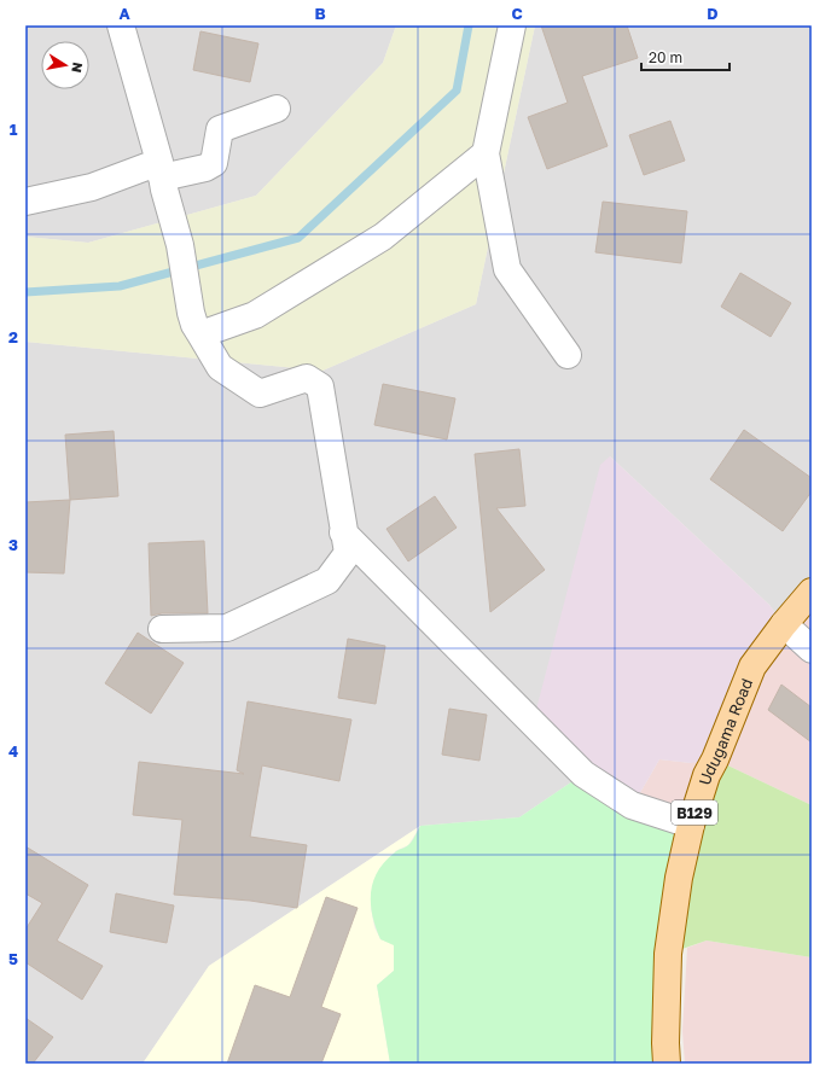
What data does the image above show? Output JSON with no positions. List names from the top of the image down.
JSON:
{
  "streets": {
    "main road": ["Udugama Road", "B129"]
  },
  "scale_bar": "20 m",
  "north": "right",
  "grid": {
    "columns": [
      "A",
      "B",
      "C",
      "D"
    ],
    "rows": [
      "1",
      "2",
      "3",
      "4",
      "5"
    ]
  }
}
